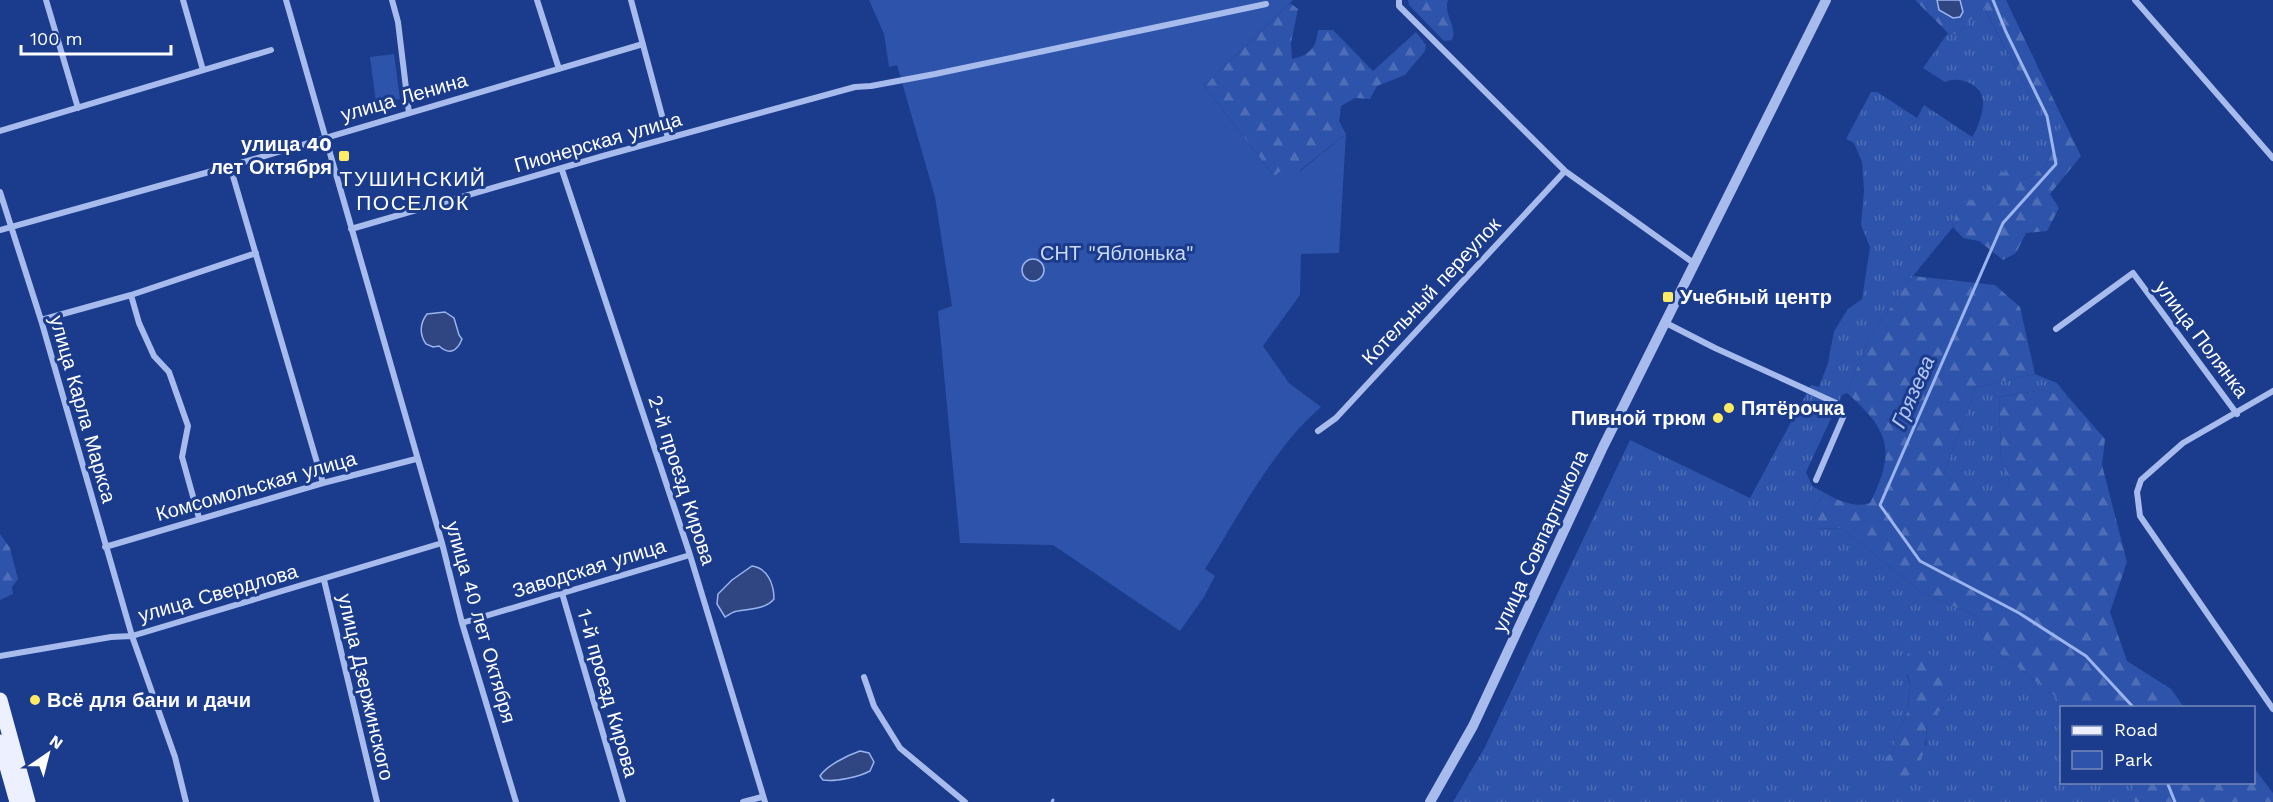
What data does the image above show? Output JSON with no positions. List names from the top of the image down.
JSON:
{
  "streets": {
    "street": [
      "улица Ленина",
      "Пионерская улица",
      "Котельный переулок",
      "улица Полянка",
      "улица Карла Маркса",
      "2-й проезд Кирова",
      "Комсомольская улица",
      "улица Совпартшкола",
      "Заводская улица",
      "улица Свердлова",
      "улица 40 лет Октября",
      "улица Дзержинского",
      "1-й проезд Кирова"
    ]
  },
  "crossings": [
    ["улица Ленина", "улица Карла Маркса"],
    ["улица Ленина", "улица 40 лет Октября"],
    ["Пионерская улица", "2-й проезд Кирова"],
    ["Пионерская улица", "улица 40 лет Октября"],
    ["улица Карла Маркса", "Комсомольская улица"],
    ["улица Карла Маркса", "улица Свердлова"],
    ["2-й проезд Кирова", "Заводская улица"],
    ["Комсомольская улица", "улица 40 лет Октября"],
    ["Заводская улица", "улица 40 лет Октября"],
    ["Заводская улица", "1-й проезд Кирова"],
    ["улица Свердлова", "улица 40 лет Октября"],
    ["улица Свердлова", "улица Дзержинского"]
  ],
  "districts": ["ТУШИНСКИЙ ПОСЕЛОК"],
  "water": ["Грязева"],
  "parks": ["СНТ \"Яблонька\""],
  "places": {
    "transit": ["улица 40 лет Октября", "Учебный центр"],
    "other": ["Пятёрочка", "Пивной трюм", "Всё для бани и дачи"]
  },
  "legend": ["Road", "Park"],
  "scale_bar": "100 m",
  "north": "top right"
}
